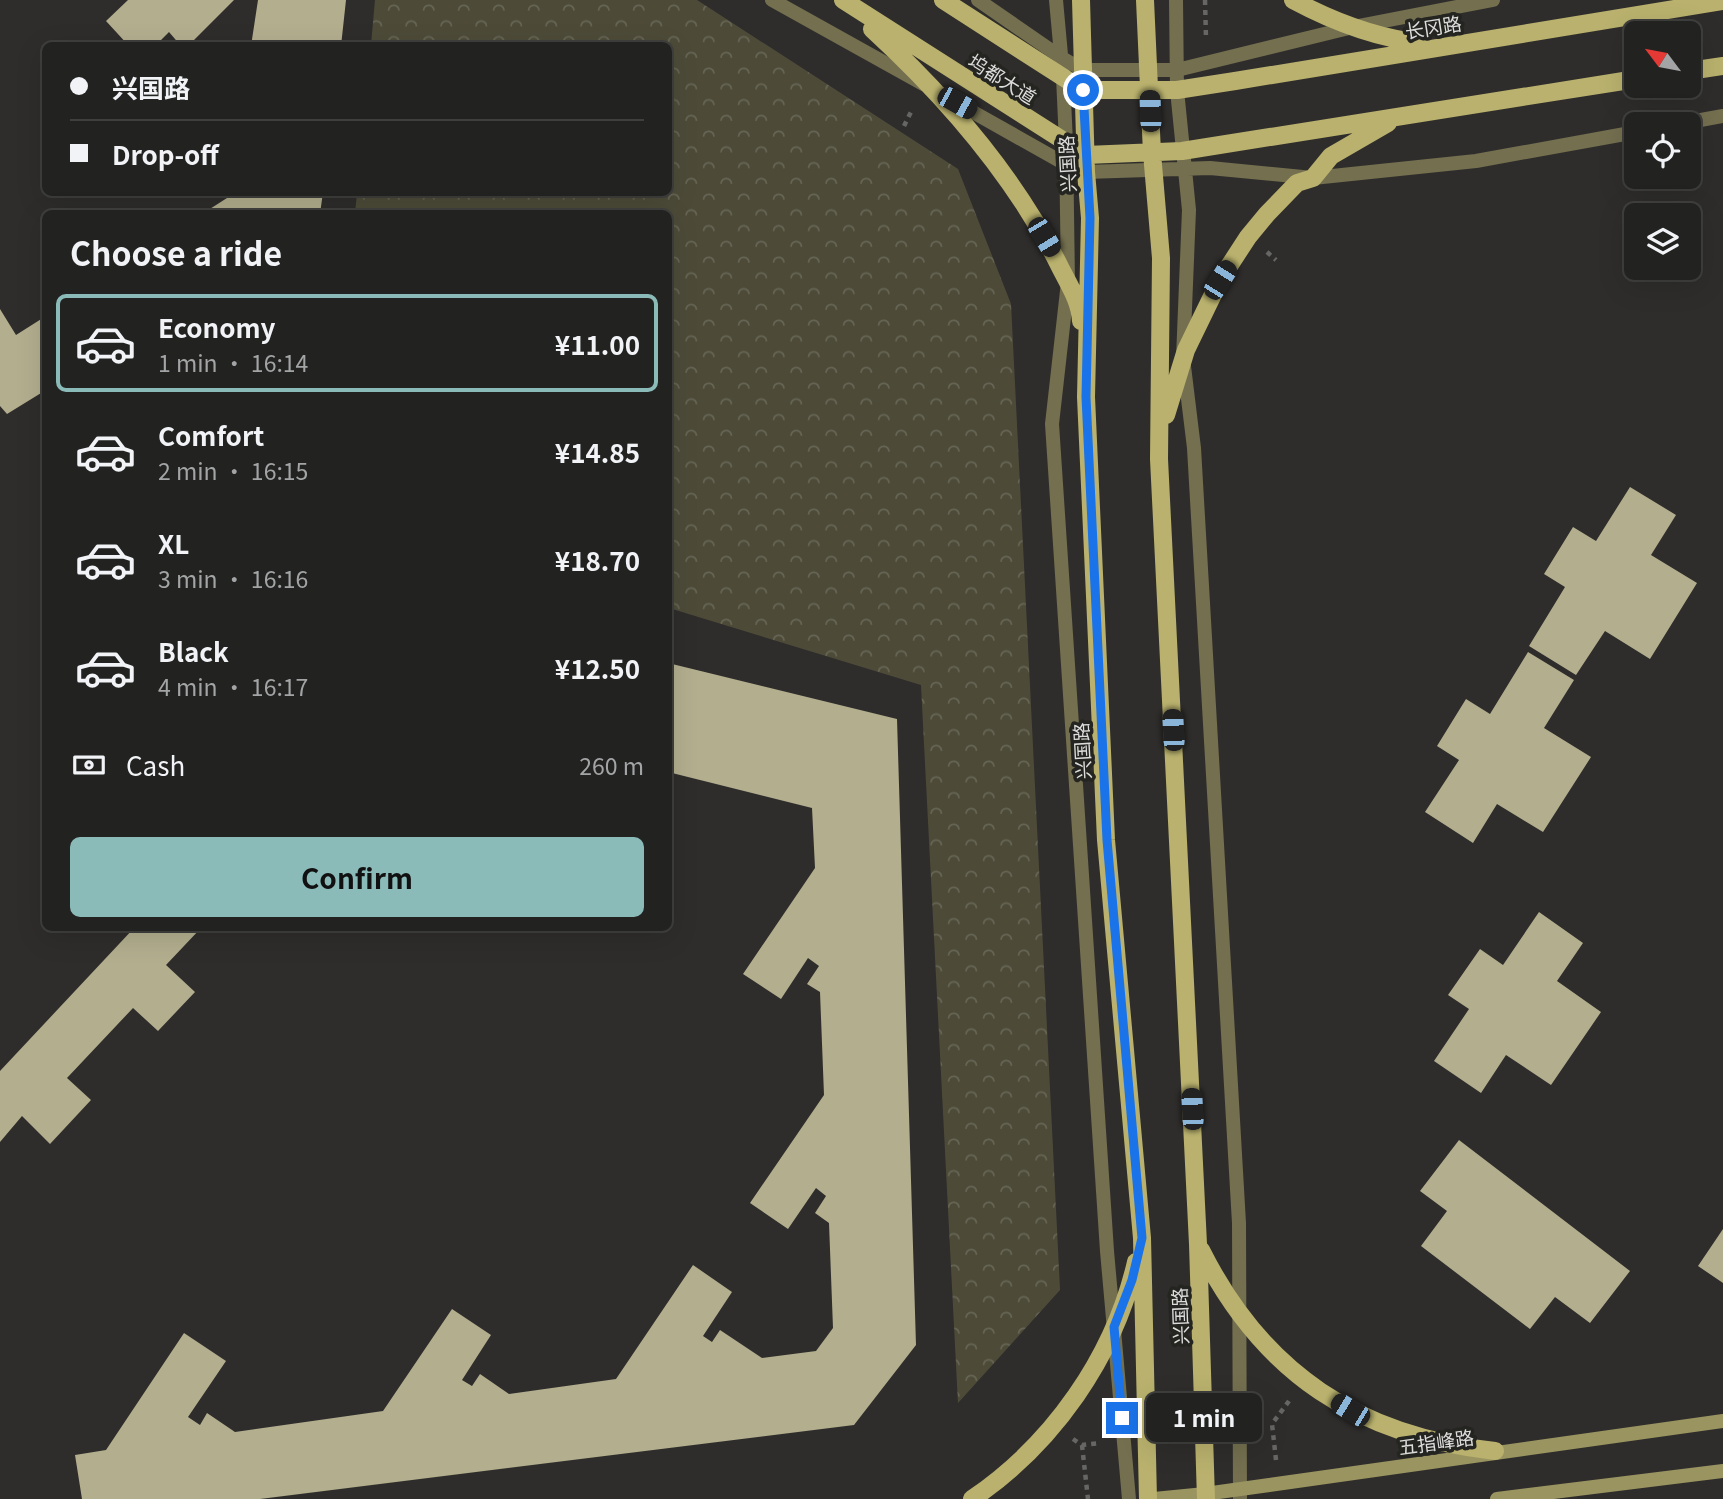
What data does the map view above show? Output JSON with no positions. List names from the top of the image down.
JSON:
{
  "streets": {
    "main road": [
      "长冈路",
      "坞都大道",
      "兴国路",
      "五指峰路"
    ]
  },
  "crossings": [
    ["长冈路", "兴国路"],
    ["坞都大道", "兴国路"],
    ["兴国路", "五指峰路"]
  ],
  "north": "top left",
  "page": {
    "banner": ["兴国路", "Drop-off"],
    "heading": "Choose a ride",
    "list": [
      {
        "name": "Economy",
        "note": "1 min · 16:14",
        "value": "¥11.00"
      },
      {
        "name": "Comfort",
        "note": "2 min · 16:15",
        "value": "¥14.85"
      },
      {
        "name": "XL",
        "note": "3 min · 16:16",
        "value": "¥18.70"
      },
      {
        "name": "Black",
        "note": "4 min · 16:17",
        "value": "¥12.50"
      }
    ],
    "pay": ["Cash", "260 m"],
    "buttons": "Confirm",
    "bubble": "1 min"
  }
}
